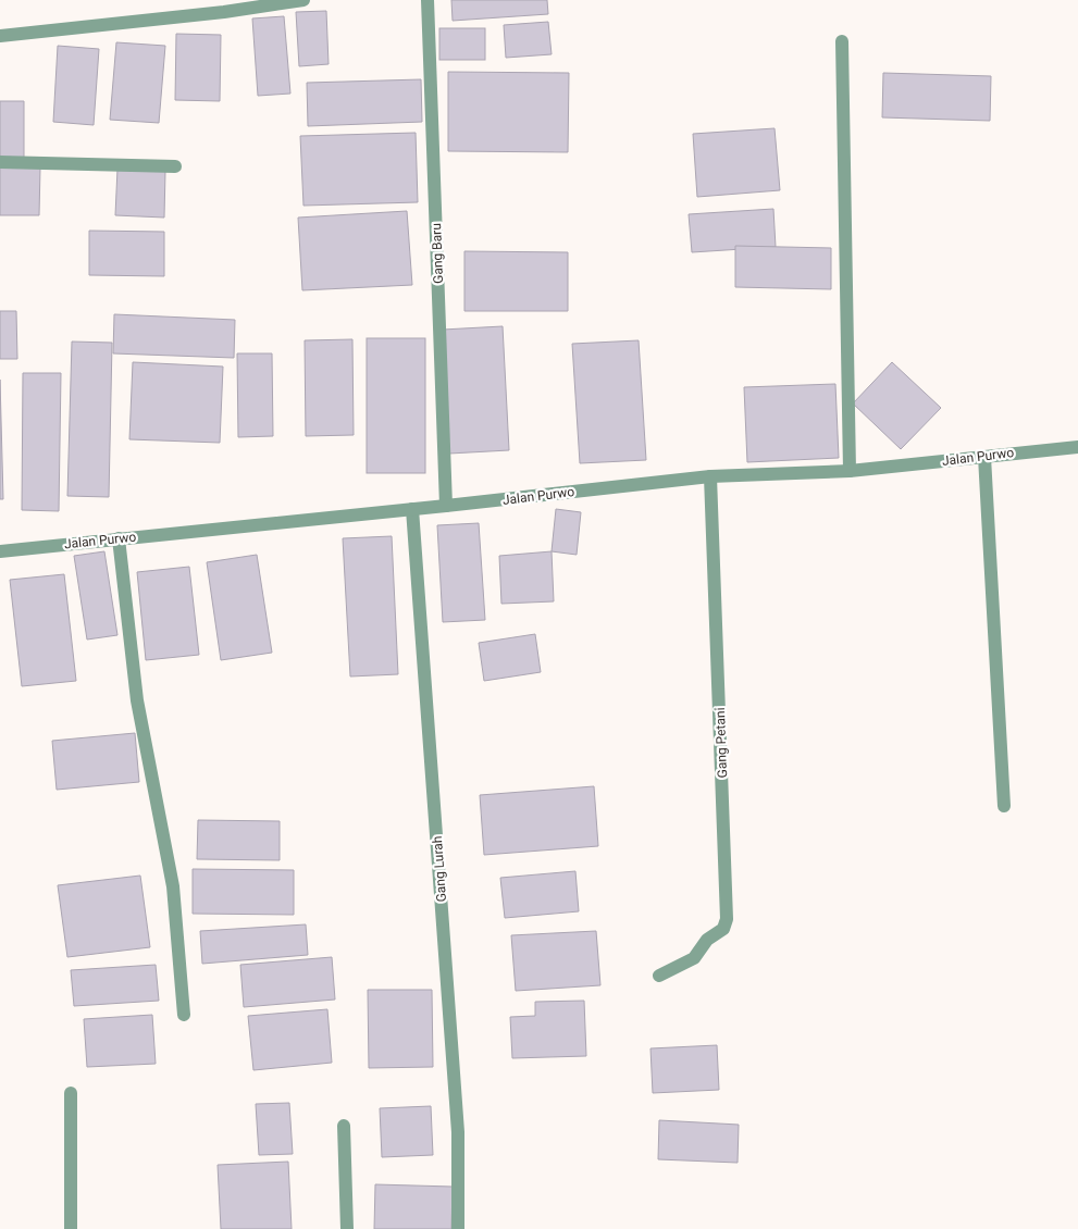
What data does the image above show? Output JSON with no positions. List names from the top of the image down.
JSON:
{
  "streets": {
    "street": [
      "Gang Baru",
      "Jalan Purwo",
      "Gang Petani",
      "Gang Lurah"
    ]
  },
  "crossings": [
    ["Gang Baru", "Jalan Purwo"],
    ["Jalan Purwo", "Gang Petani"],
    ["Jalan Purwo", "Gang Lurah"]
  ]
}
